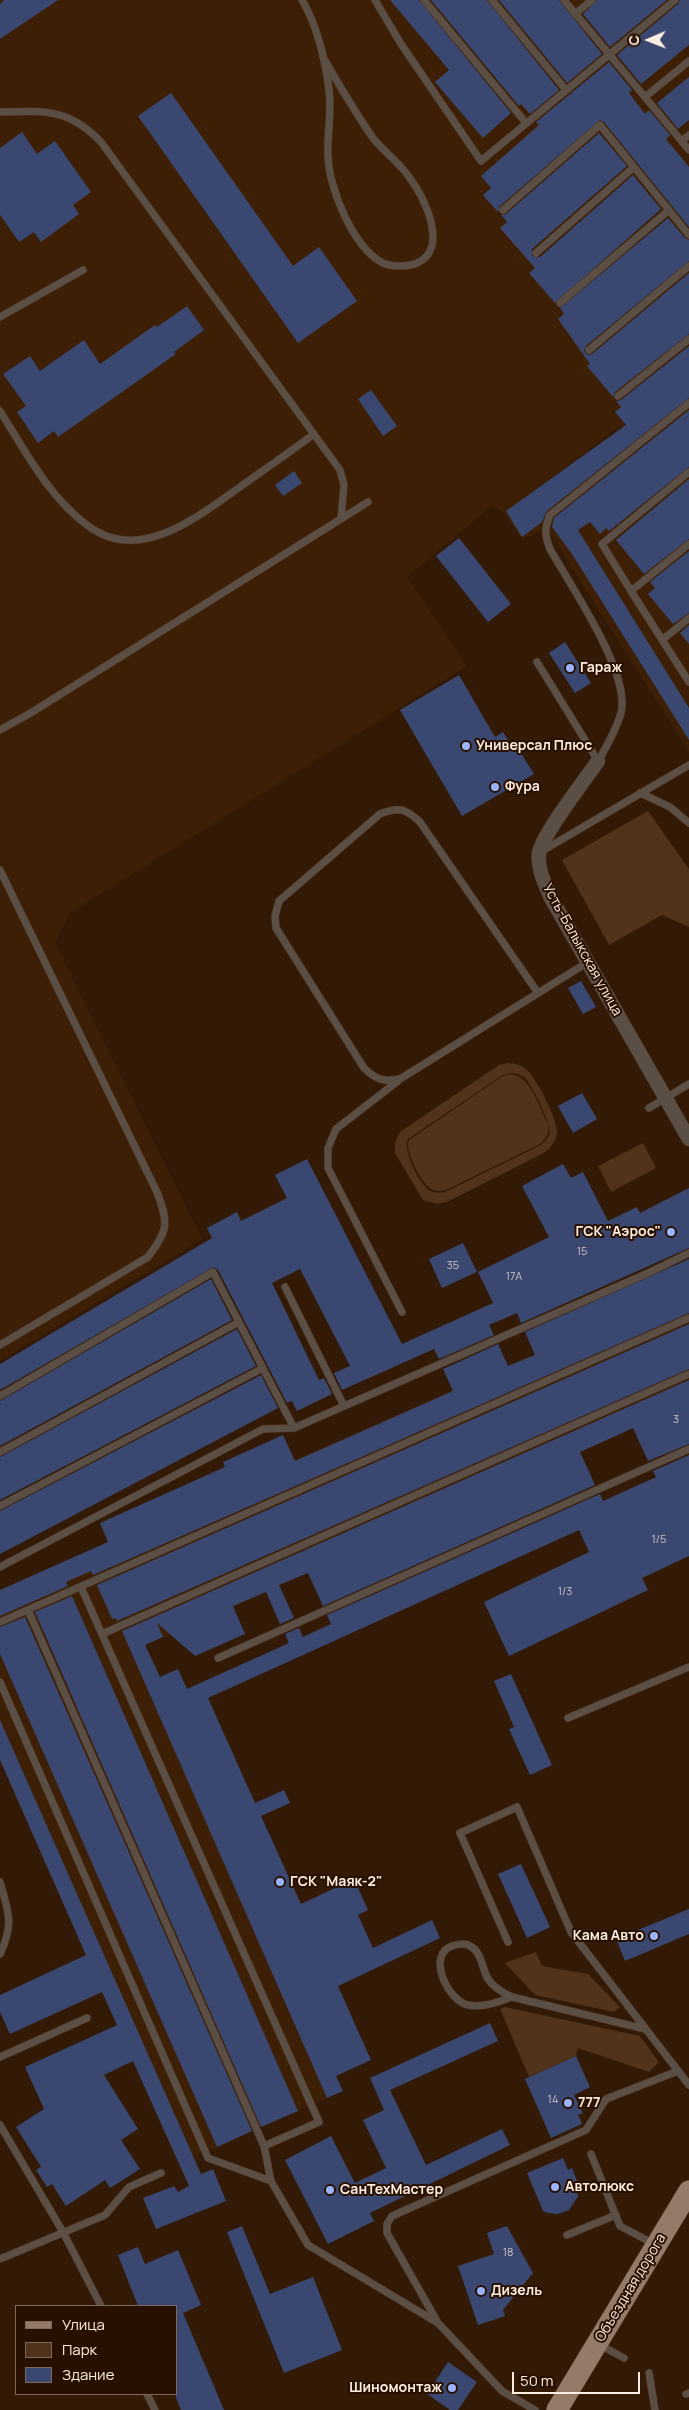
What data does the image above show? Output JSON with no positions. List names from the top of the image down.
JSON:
{
  "streets": {
    "main road": ["Объездная дорога"],
    "street": ["Усть-Балыкская улица"]
  },
  "places": [
    "Гараж",
    "Универсал Плюс",
    "Фура",
    "ГСК \"Аэрос\"",
    "ГСК \"Маяк-2\"",
    "Кама Авто",
    "777",
    "Автолюкс",
    "СанТехМастер",
    "Дизель",
    "Шиномонтаж"
  ],
  "house_numbers": [
    "15",
    "35",
    "17А",
    "3",
    "1/5",
    "1/3",
    "14",
    "18"
  ],
  "legend": ["Улица", "Парк", "Здание"],
  "scale_bar": "50 m",
  "north": "left"
}
